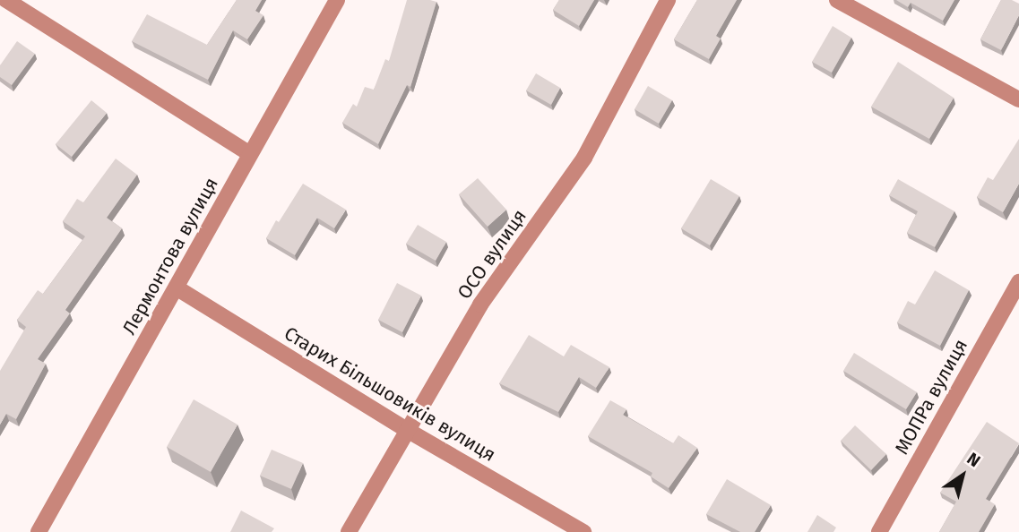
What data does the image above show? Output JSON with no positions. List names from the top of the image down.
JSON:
{
  "streets": {
    "street": [
      "ОСО вулиця",
      "Лермонтова вулиця",
      "Старих Більшовиків вулиця",
      "МОПРа вулиця"
    ]
  },
  "crossings": [
    ["ОСО вулиця", "Старих Більшовиків вулиця"],
    ["Лермонтова вулиця", "Старих Більшовиків вулиця"]
  ],
  "north": "top right"
}
